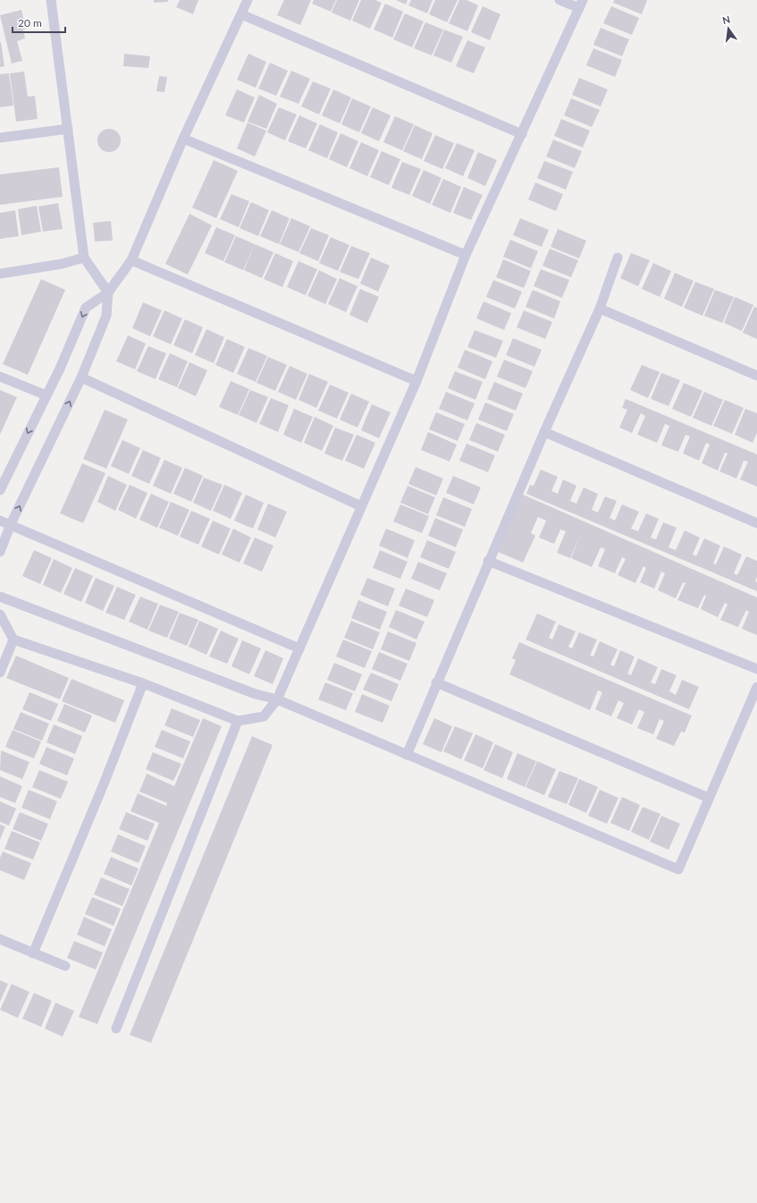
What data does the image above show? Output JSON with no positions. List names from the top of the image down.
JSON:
{
  "scale_bar": "20 m",
  "north": "top"
}
